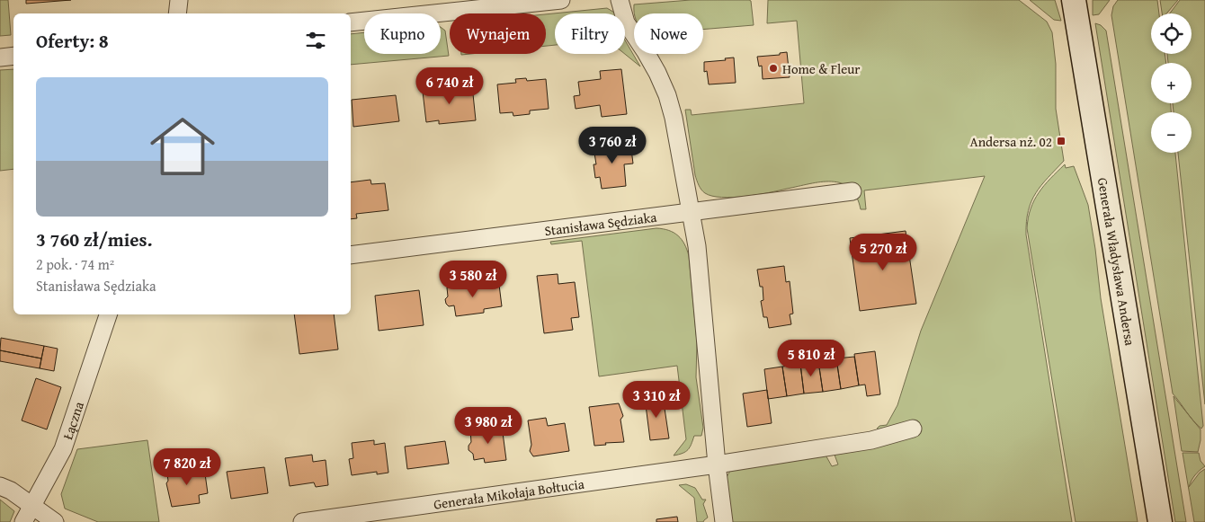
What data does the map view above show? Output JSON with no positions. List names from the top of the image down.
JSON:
{
  "streets": {
    "main road": ["Generała Władysława Andersa"],
    "street": ["Stanisława Sędziaka", "Łączna", "Generała Mikołaja Bołtucia"]
  },
  "places": {
    "other": ["Home & Fleur"],
    "transit": ["Andersa nż. 02"]
  },
  "page": {
    "map_buttons": ["+", "−"],
    "chip": [
      "Kupno",
      "Wynajem",
      "Filtry",
      "Nowe"
    ],
    "heading": "Oferty: 8",
    "price": [
      "6 740 zł",
      "3 760 zł",
      "5 270 zł",
      "3 580 zł",
      "5 810 zł",
      "3 310 zł",
      "3 980 zł",
      "7 820 zł"
    ],
    "list": [
      {
        "name": "3 760 zł/mies.",
        "note": "2 pok. · 74 m² · Stanisława Sędziaka"
      }
    ]
  }
}
